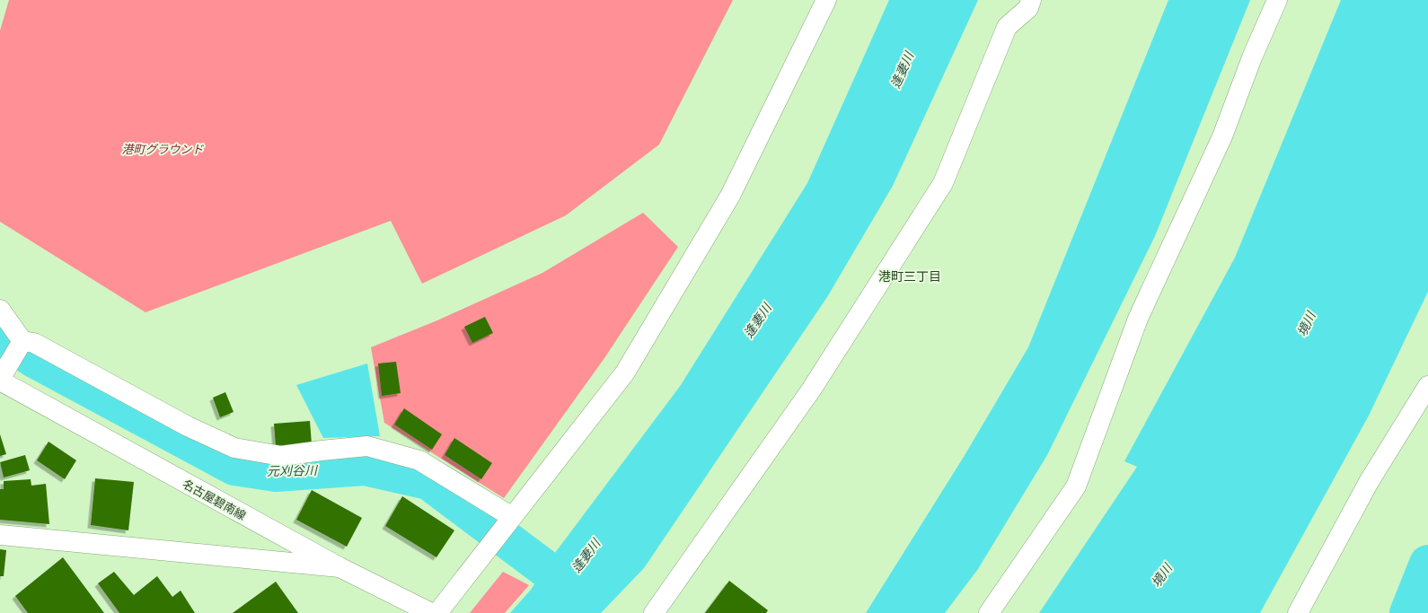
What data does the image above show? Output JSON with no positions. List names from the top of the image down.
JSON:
{
  "streets": {
    "street": ["名古屋碧南線"]
  },
  "districts": ["港町三丁目"],
  "water": ["逢妻川", "境川", "元刈谷川"],
  "parks": ["港町グラウンド"]
}
